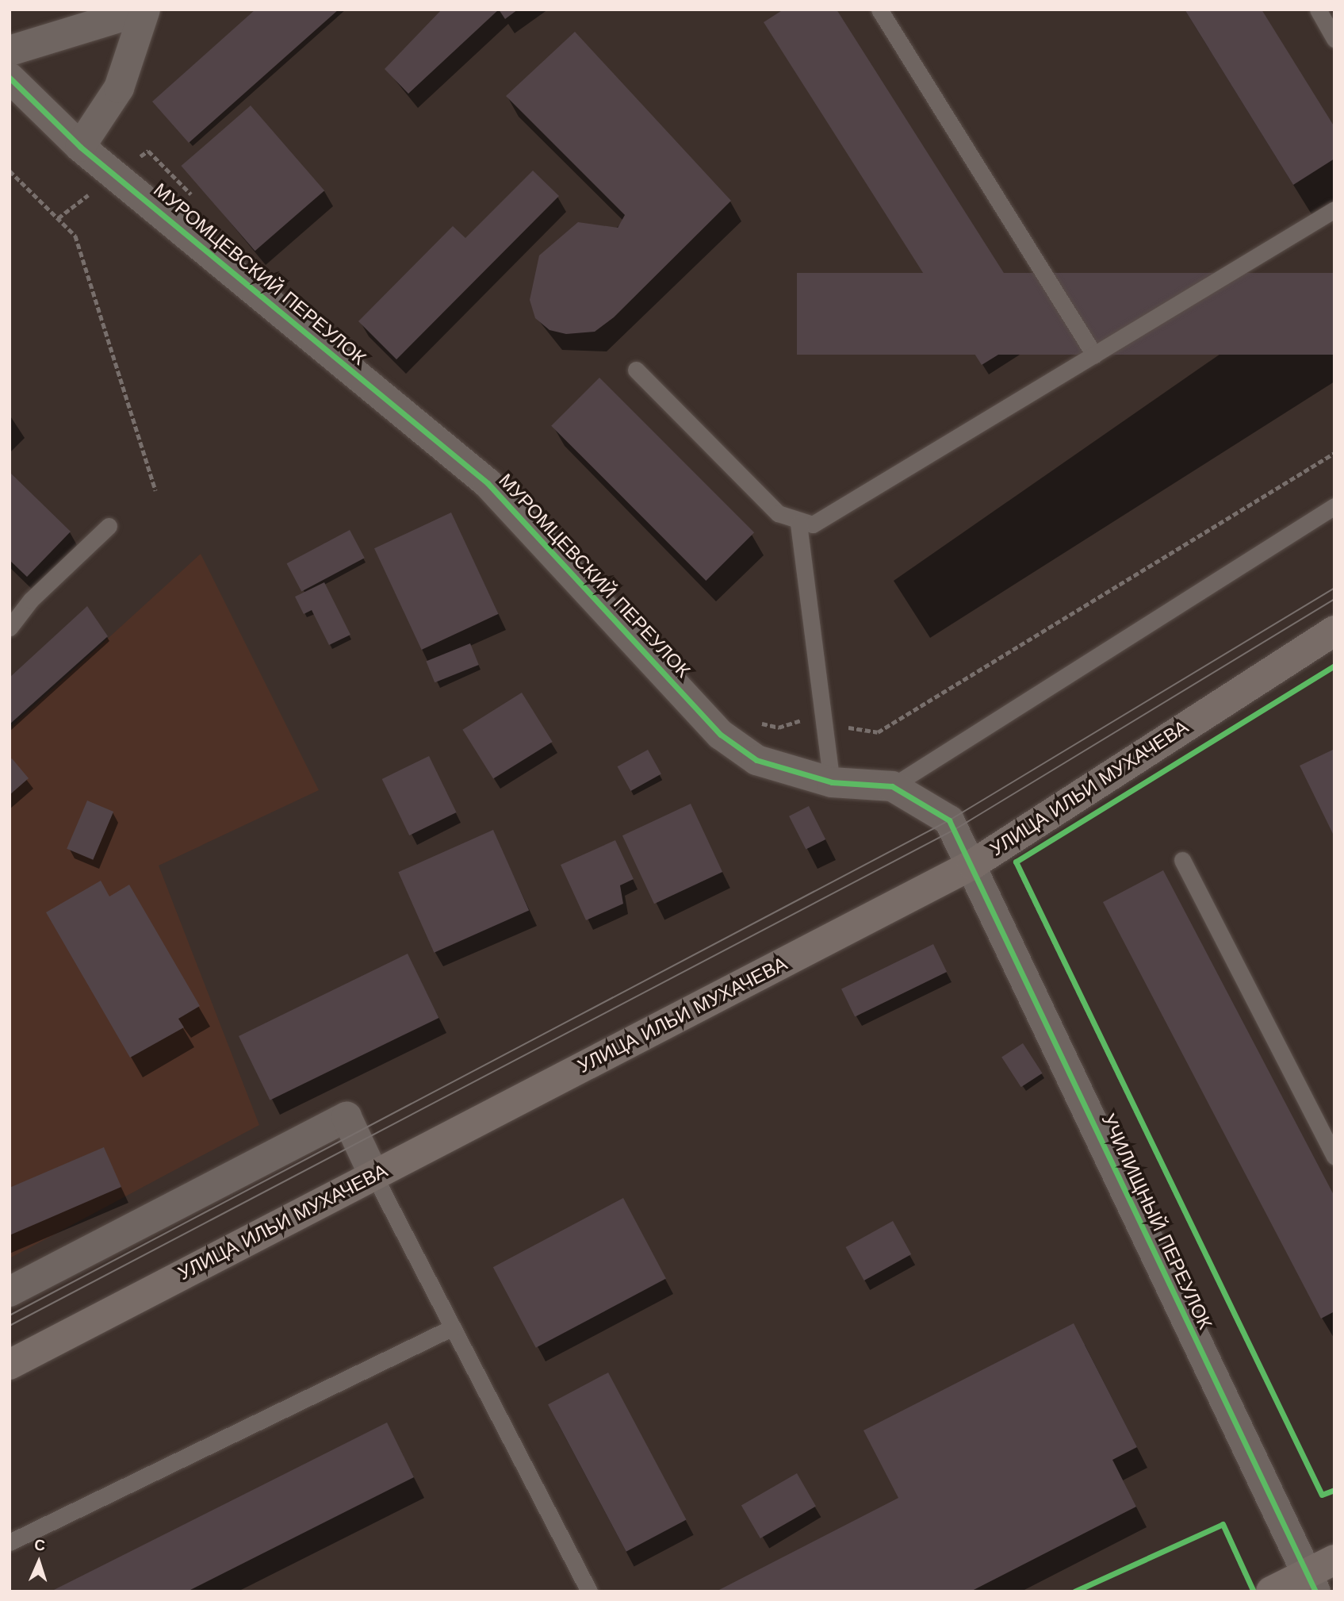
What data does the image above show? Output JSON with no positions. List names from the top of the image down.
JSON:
{
  "streets": {
    "main road": ["УЛИЦА ИЛЬИ МУХАЧЕВА"],
    "street": ["МУРОМЦЕВСКИЙ ПЕРЕУЛОК", "УЧИЛИЩНЫЙ ПЕРЕУЛОК"]
  },
  "crossings": [
    ["МУРОМЦЕВСКИЙ ПЕРЕУЛОК", "УЛИЦА ИЛЬИ МУХАЧЕВА"],
    ["МУРОМЦЕВСКИЙ ПЕРЕУЛОК", "УЧИЛИЩНЫЙ ПЕРЕУЛОК"],
    ["УЛИЦА ИЛЬИ МУХАЧЕВА", "УЧИЛИЩНЫЙ ПЕРЕУЛОК"]
  ],
  "north": "top"
}
